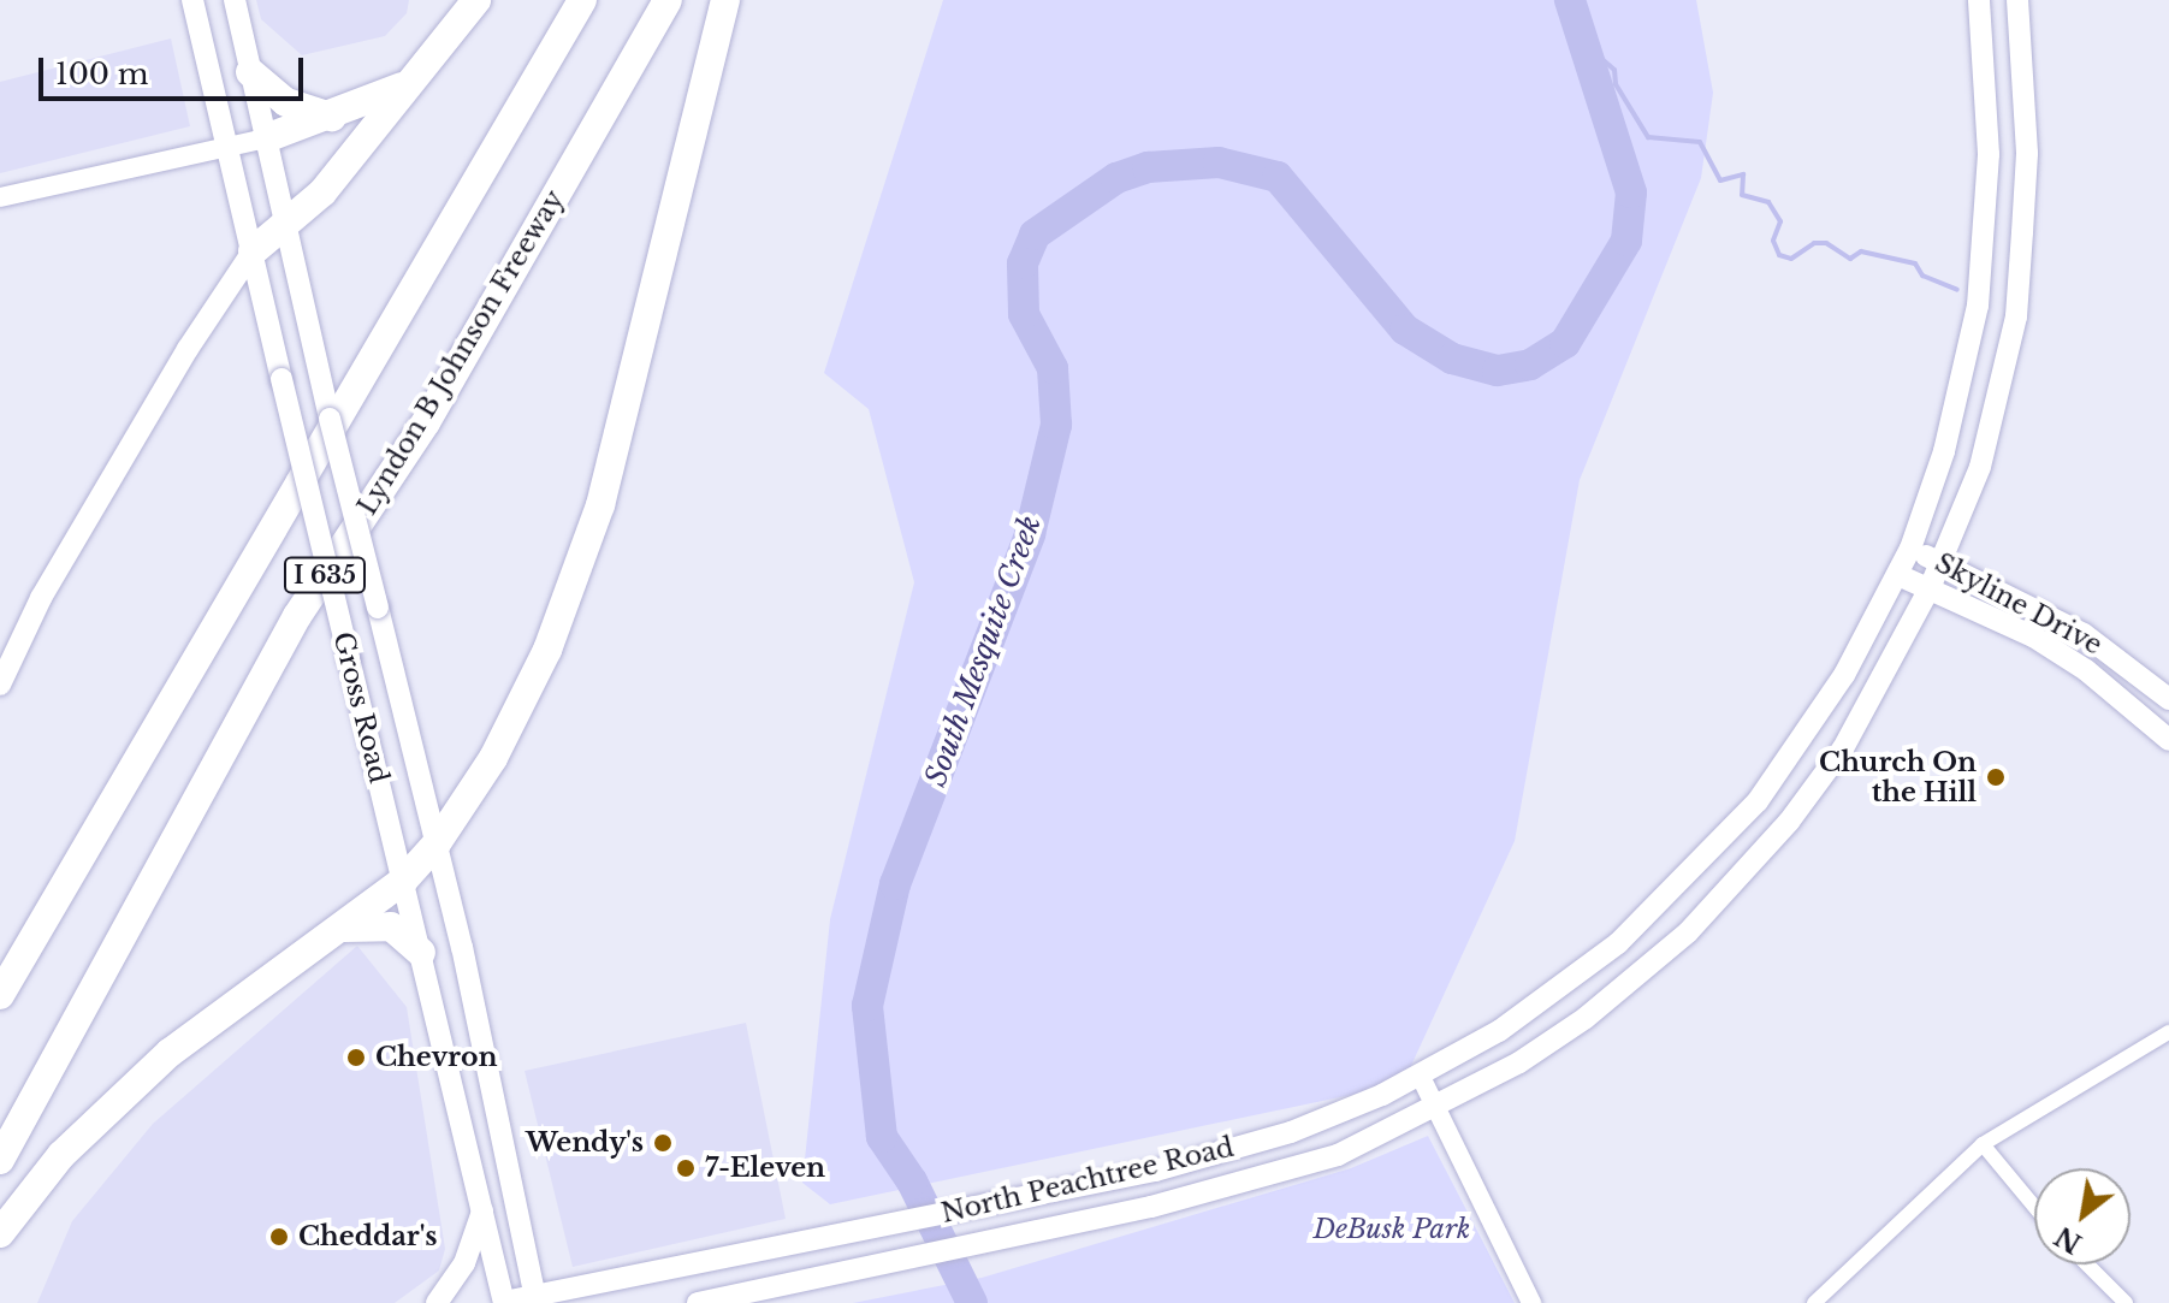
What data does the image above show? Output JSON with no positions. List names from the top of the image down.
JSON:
{
  "streets": {
    "highway": ["Lyndon B Johnson Freeway", "I 635"],
    "main road": ["Skyline Drive", "Gross Road", "North Peachtree Road"]
  },
  "crossings": [
    ["Skyline Drive", "North Peachtree Road"],
    ["Gross Road", "North Peachtree Road"]
  ],
  "water": ["South Mesquite Creek"],
  "parks": ["DeBusk Park"],
  "places": [
    "Church On the Hill",
    "Chevron",
    "Wendy's",
    "7-Eleven",
    "Cheddar's"
  ],
  "scale_bar": "100 m",
  "north": "bottom left"
}
